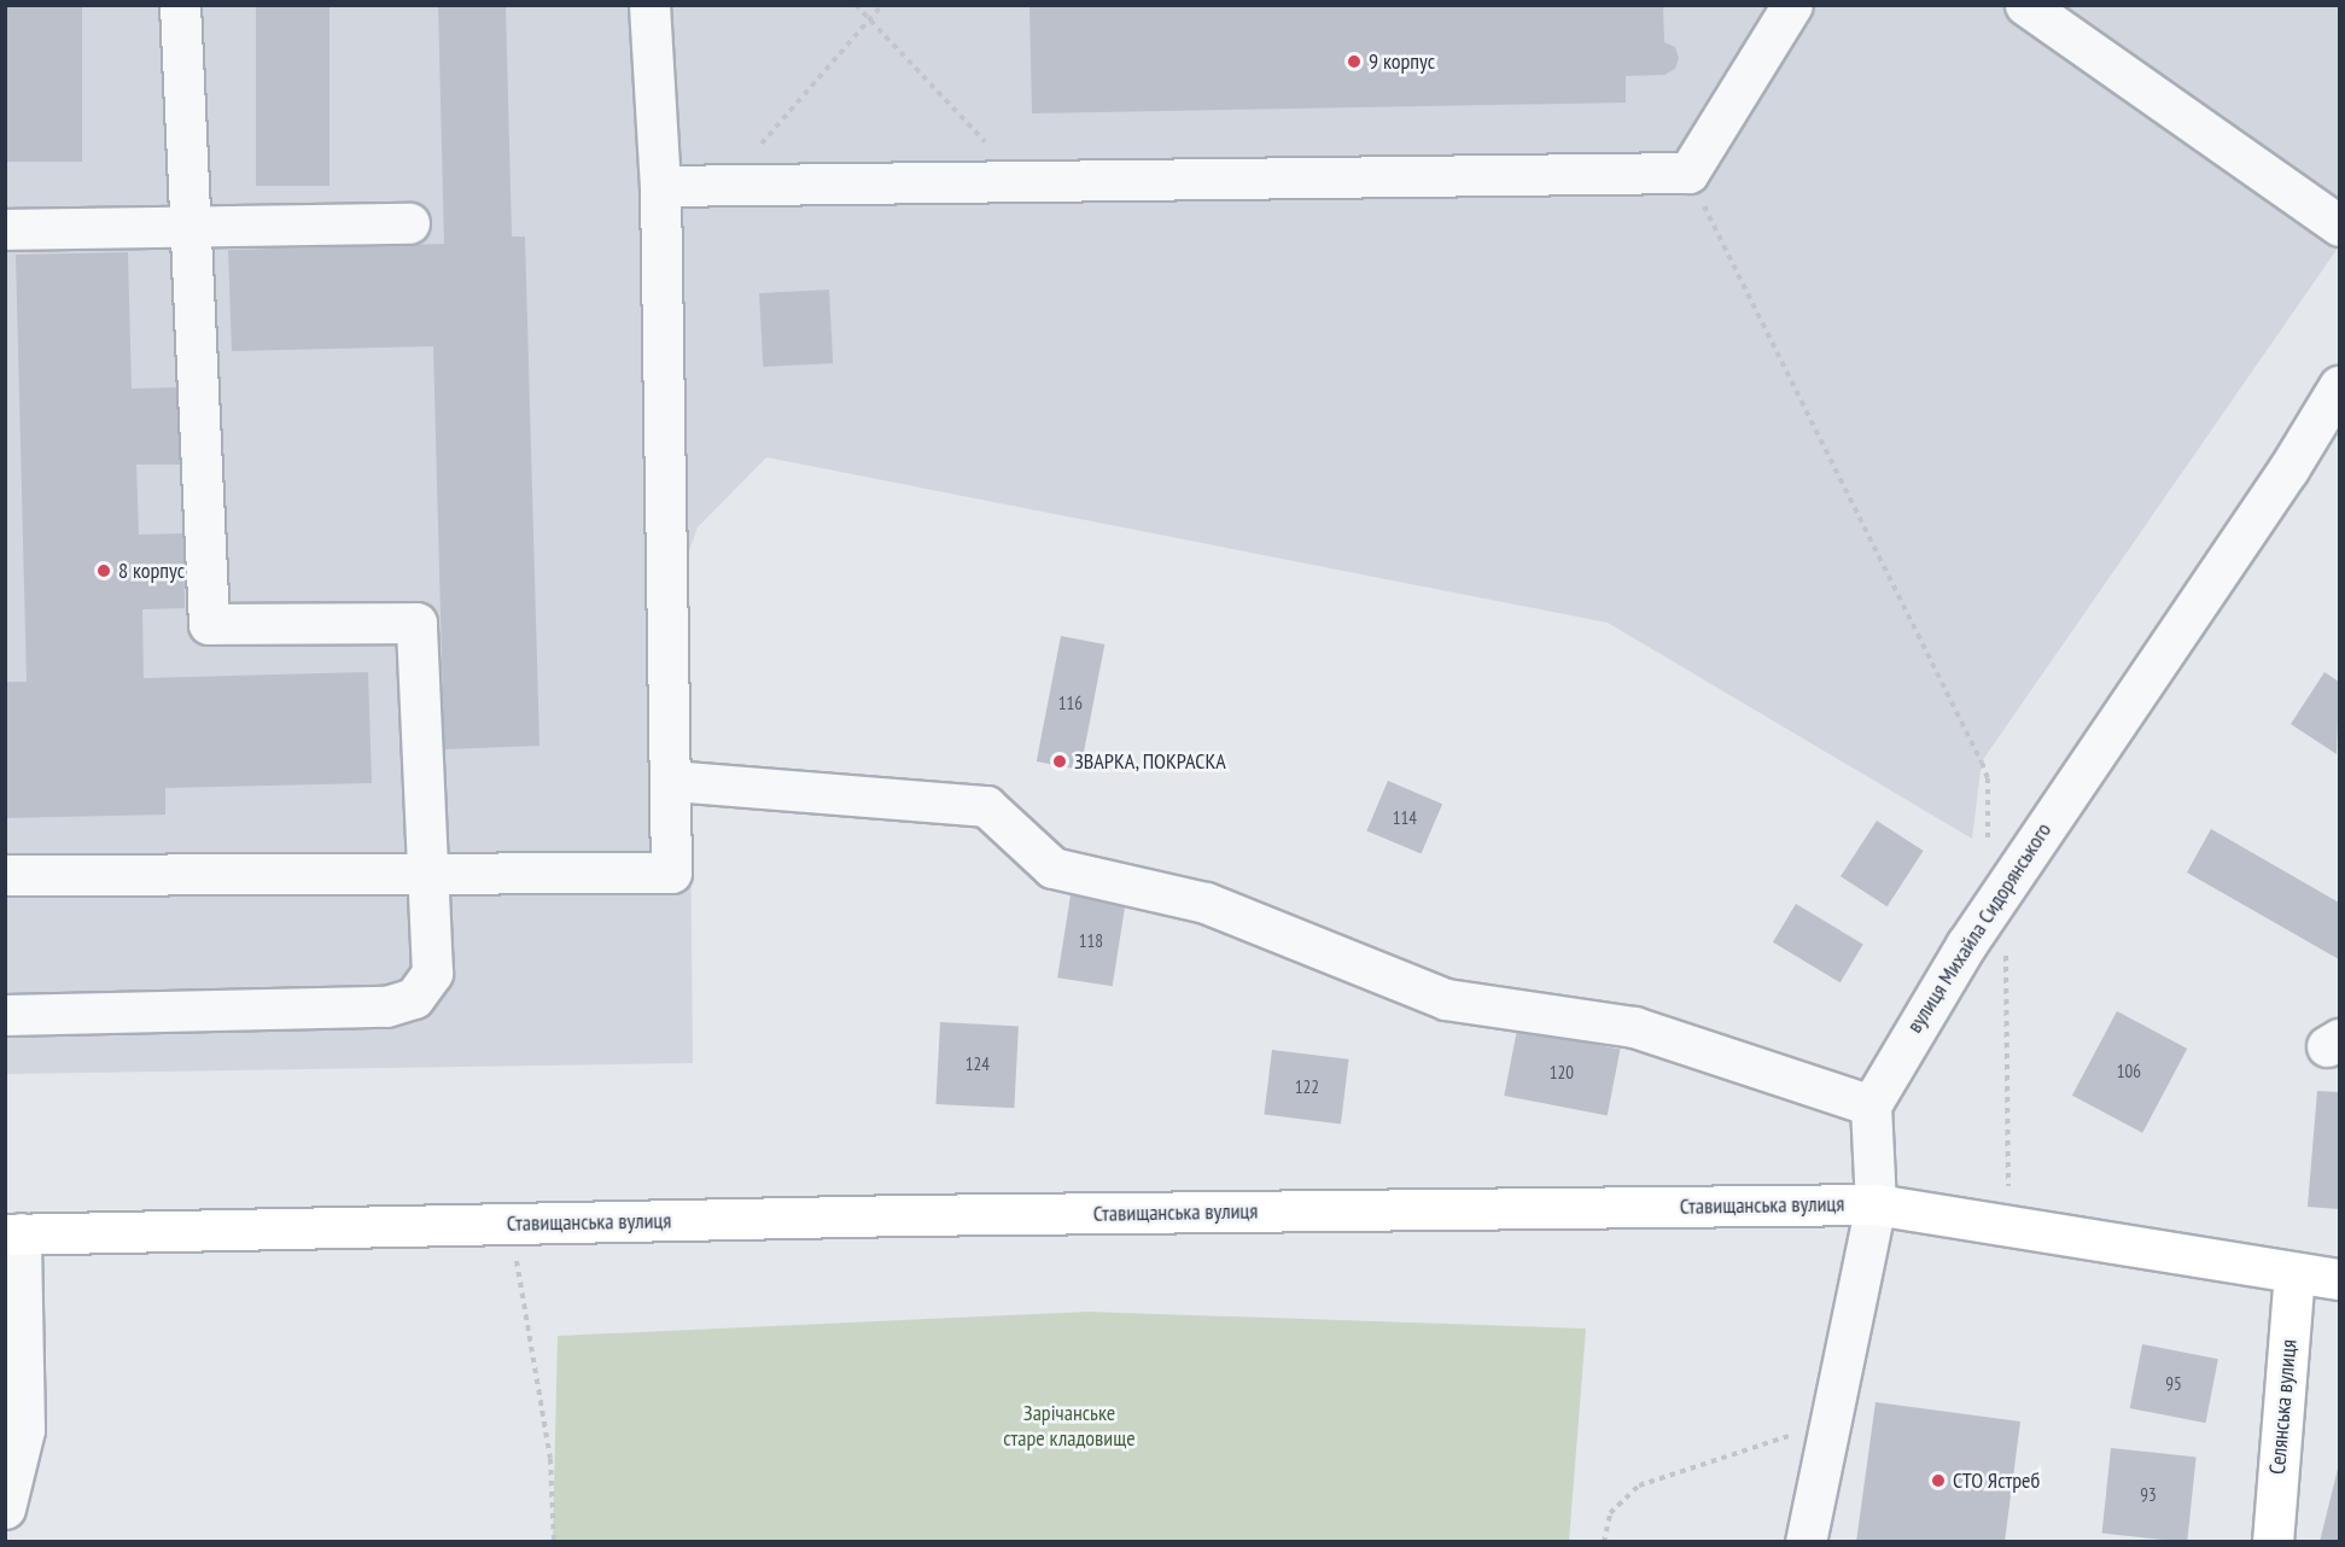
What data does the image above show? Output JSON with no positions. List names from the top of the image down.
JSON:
{
  "streets": {
    "main road": ["Ставищанська вулиця", "Селянська вулиця"],
    "street": ["вулиця Михайла Сидорянського"]
  },
  "crossings": [
    ["Ставищанська вулиця", "Селянська вулиця"]
  ],
  "parks": ["Зарічанське старе кладовище"],
  "places": [
    "9 корпус",
    "8 корпус",
    "ЗВАРКА, ПОКРАСКА",
    "СТО Ястреб"
  ],
  "house_numbers": [
    "116",
    "114",
    "118",
    "124",
    "106",
    "120",
    "122",
    "95",
    "93"
  ]
}
